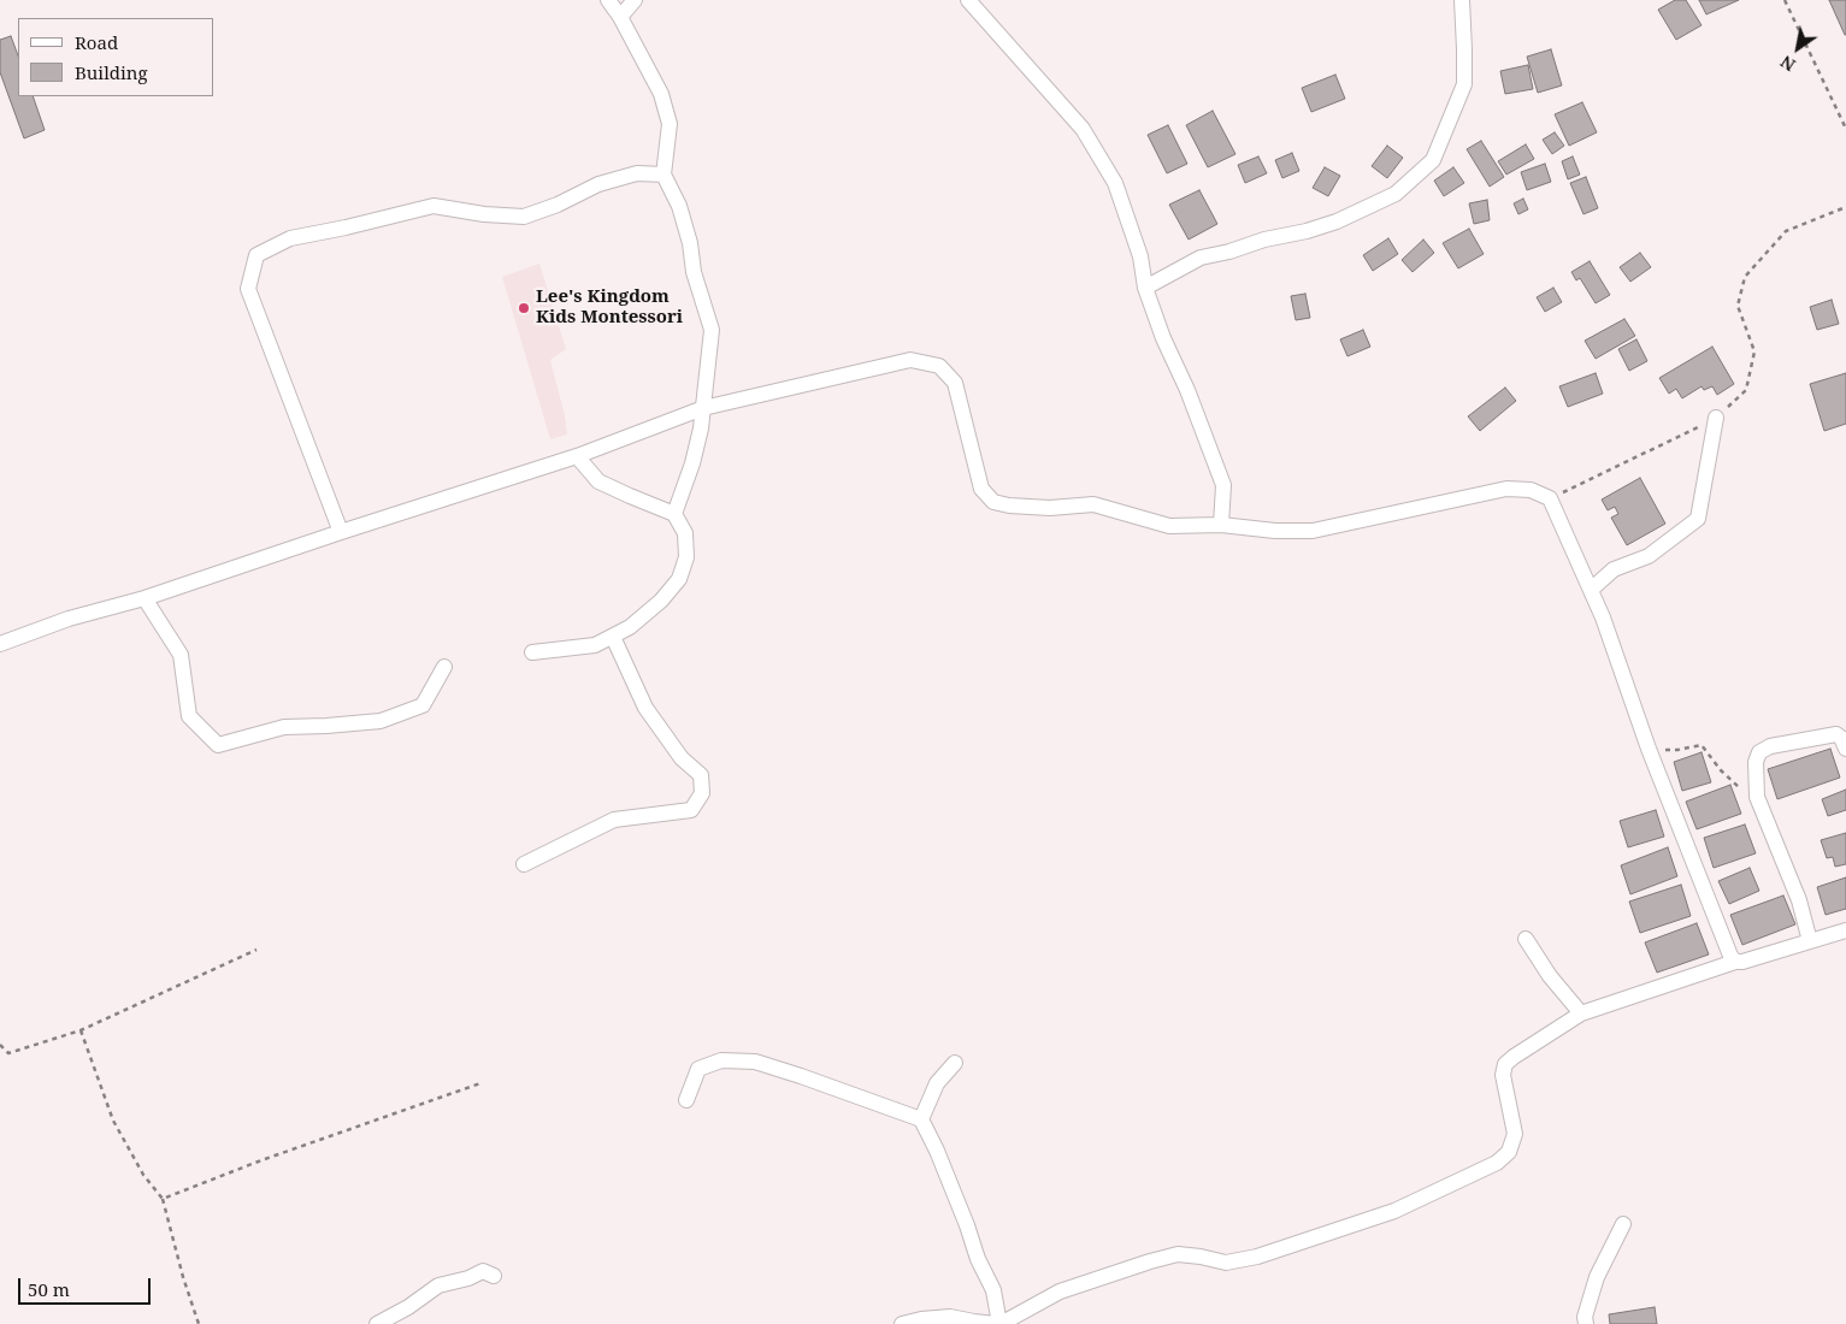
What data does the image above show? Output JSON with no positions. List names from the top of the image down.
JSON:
{
  "places": ["Lee's Kingdom Kids Montessori"],
  "legend": ["Road", "Building"],
  "scale_bar": "50 m",
  "north": "bottom left"
}
